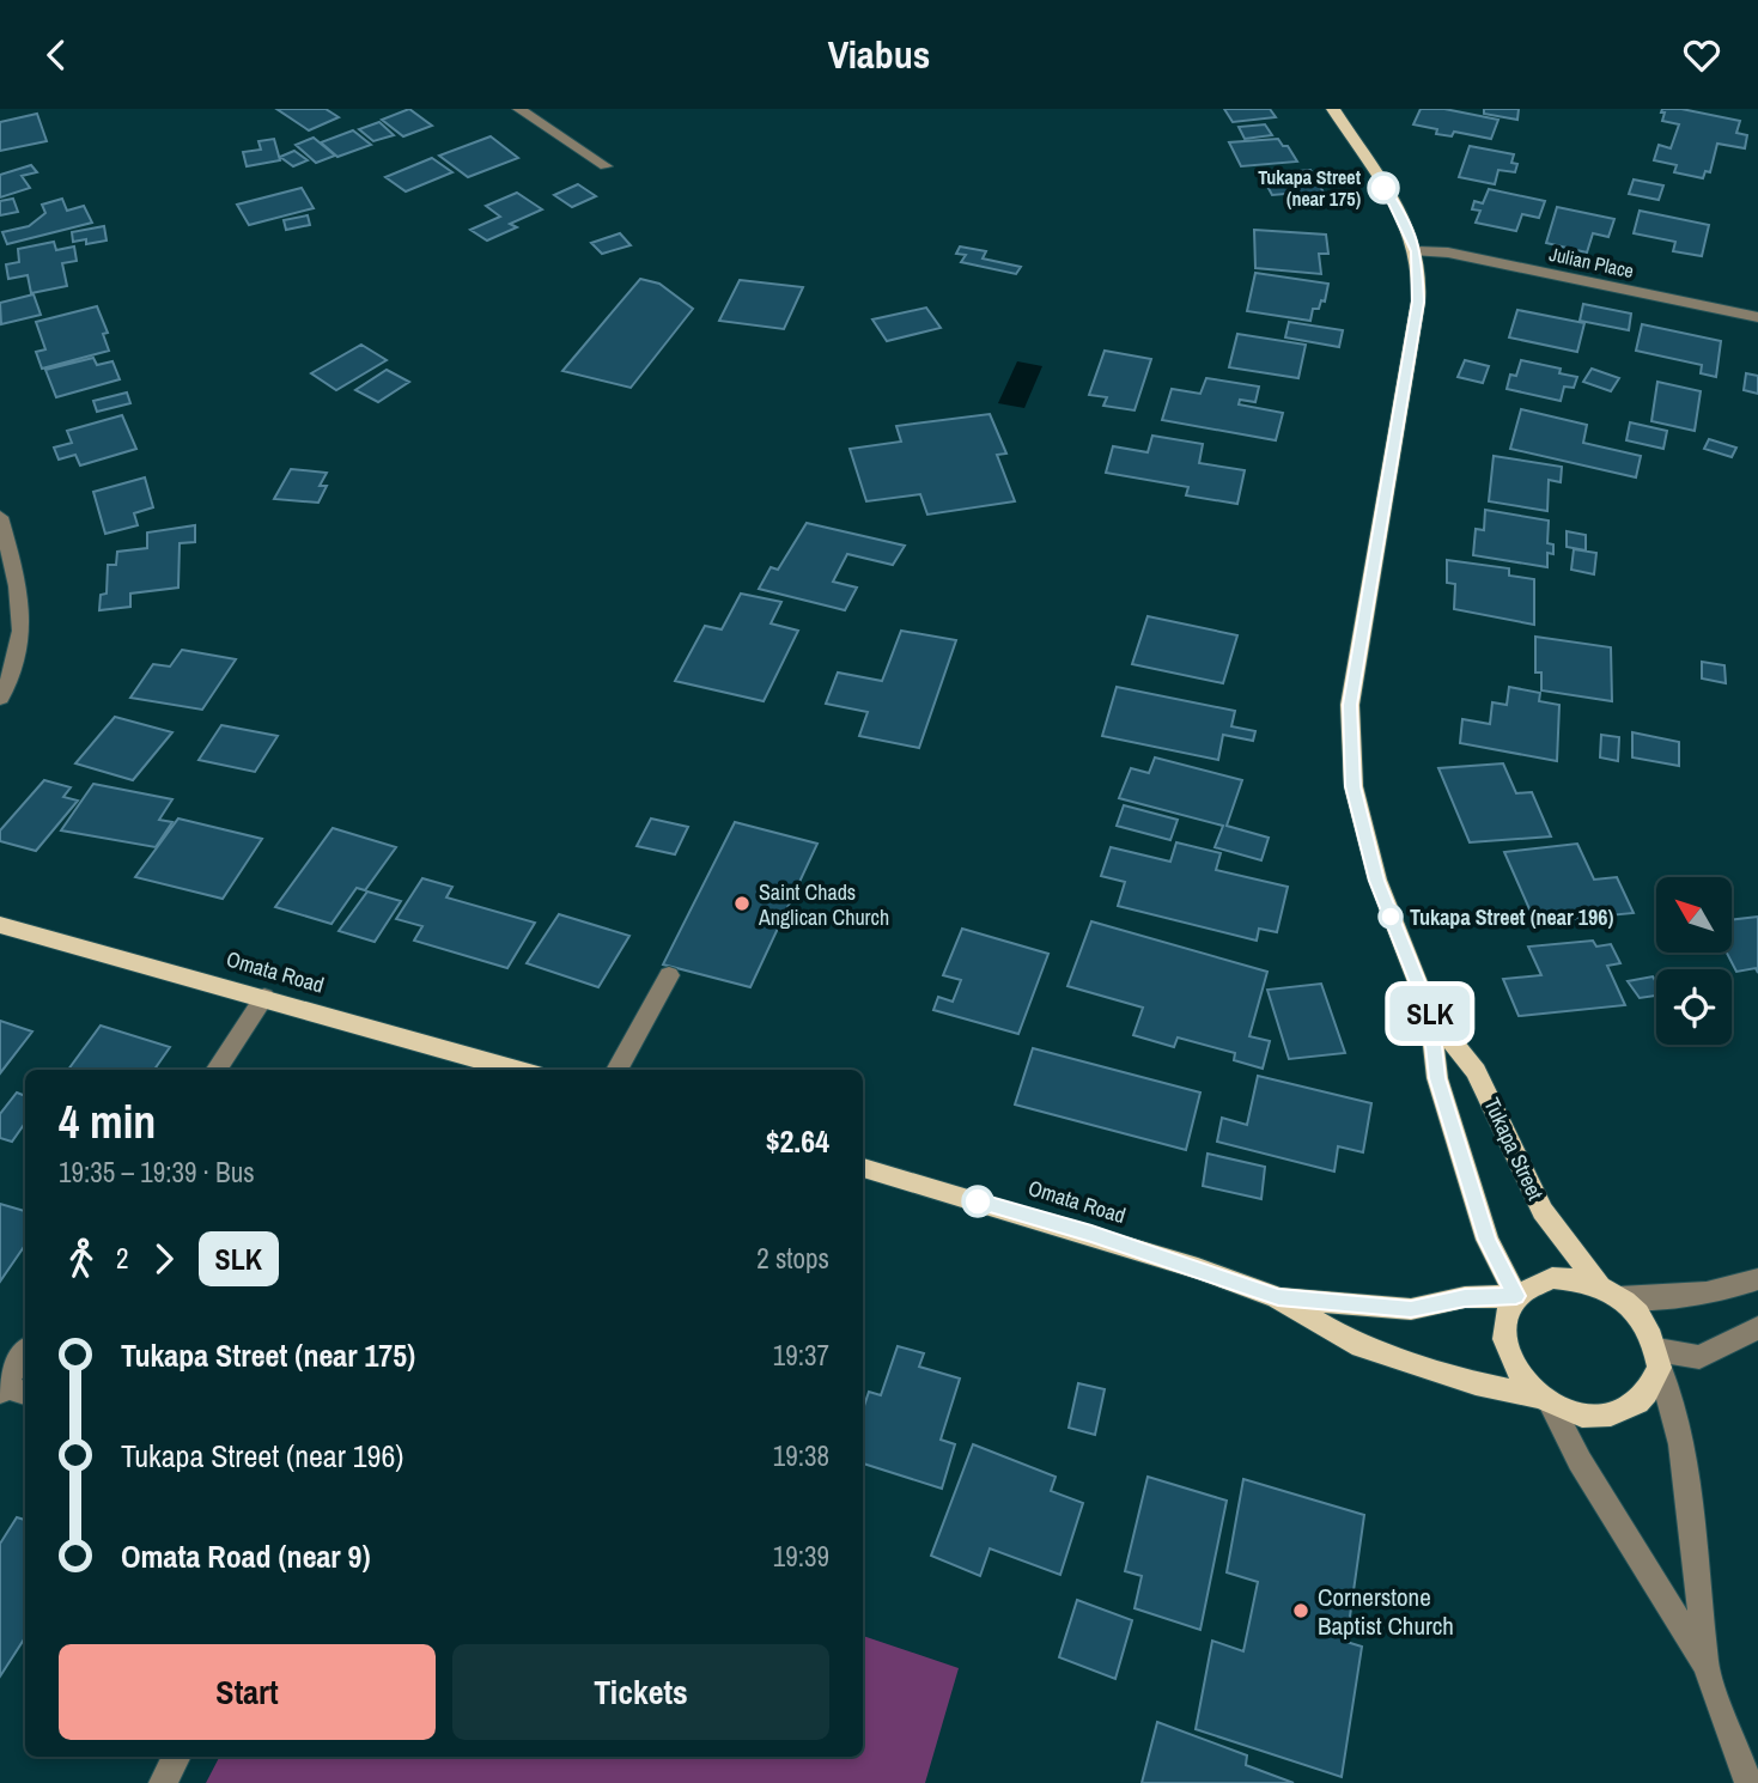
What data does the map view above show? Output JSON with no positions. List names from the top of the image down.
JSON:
{
  "streets": {
    "main road": ["Omata Road", "Tukapa Street"],
    "street": ["Julian Place"]
  },
  "crossings": [
    ["Julian Place", "Tukapa Street"],
    ["Omata Road", "Tukapa Street"]
  ],
  "places": [
    "Tukapa Street (near 175)",
    "Saint Chads Anglican Church",
    "Tukapa Street (near 196)",
    "Cornerstone Baptist Church"
  ],
  "lines": ["bus line SLK"],
  "north": "top left",
  "page": {
    "header": "Viabus",
    "on_map": "SLK",
    "heading": ["4 min", "19:35 – 19:39 · Bus", "$2.64"],
    "legs": ["2", "SLK", "2 stops"],
    "list": [
      {
        "name": "Tukapa Street (near 175)",
        "value": "19:37"
      },
      {
        "name": "Tukapa Street (near 196)",
        "value": "19:38"
      },
      {
        "name": "Omata Road (near 9)",
        "value": "19:39"
      }
    ],
    "buttons": ["Start", "Tickets"]
  }
}
